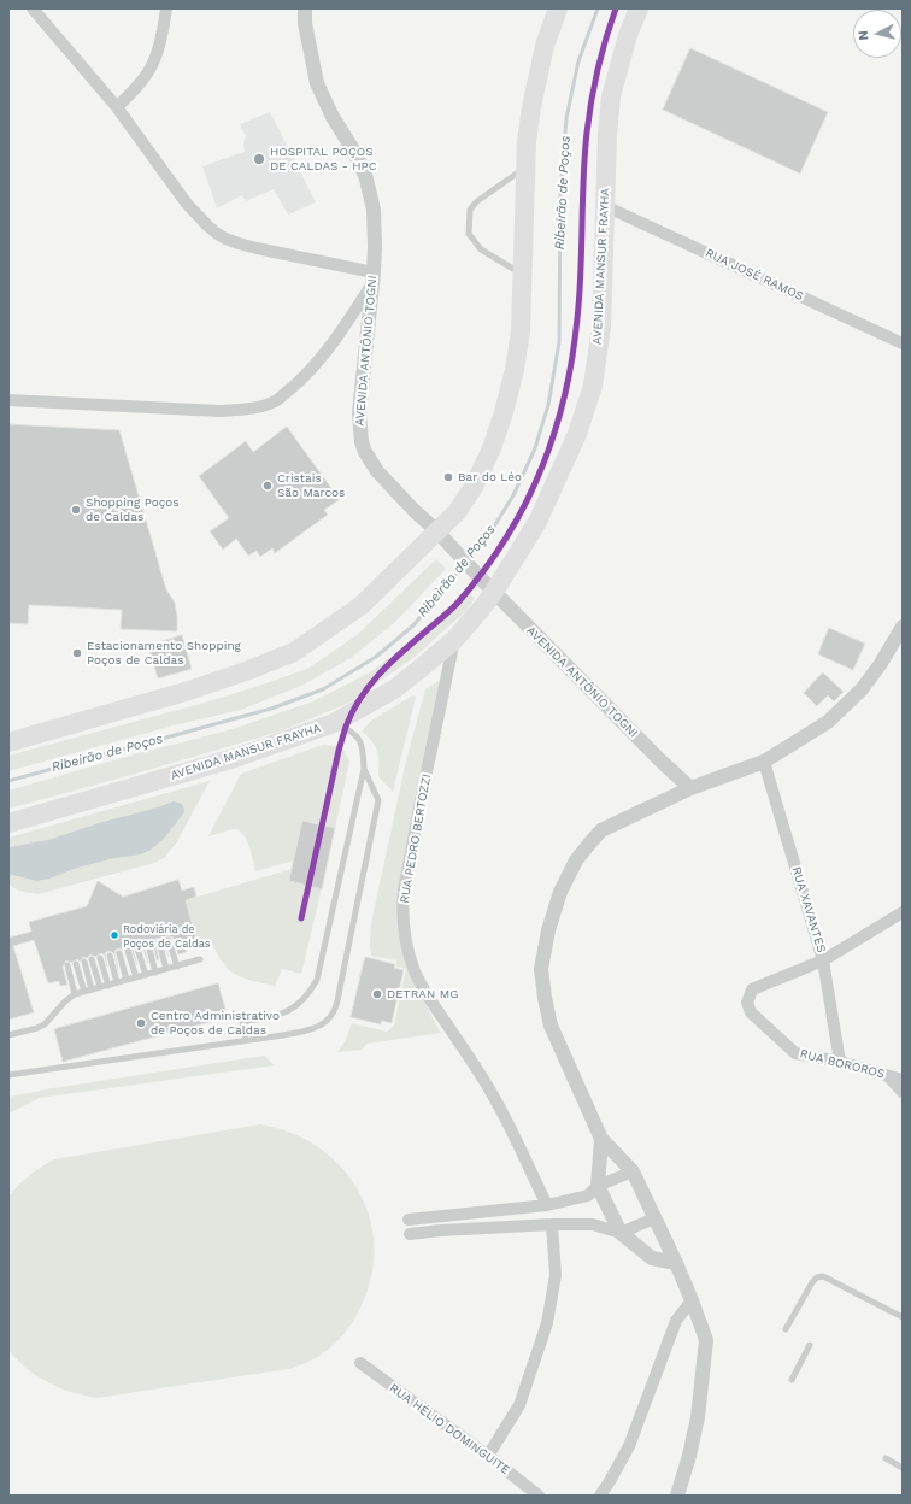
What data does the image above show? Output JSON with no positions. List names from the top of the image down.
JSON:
{
  "streets": {
    "main road": ["AVENIDA MANSUR FRAYHA"],
    "street": [
      "RUA JOSÉ RAMOS",
      "AVENIDA ANTÔNIO TOGNI",
      "RUA PEDRO BERTOZZI",
      "RUA XAVANTES",
      "RUA BOROROS",
      "RUA HÉLIO DOMINGUITE"
    ]
  },
  "crossings": [
    ["AVENIDA MANSUR FRAYHA", "RUA JOSÉ RAMOS"],
    ["AVENIDA MANSUR FRAYHA", "AVENIDA ANTÔNIO TOGNI"],
    ["AVENIDA MANSUR FRAYHA", "RUA PEDRO BERTOZZI"],
    ["RUA XAVANTES", "RUA BOROROS"]
  ],
  "water": ["Ribeirão de Poços"],
  "places": [
    "HOSPITAL POÇOS DE CALDAS - HPC",
    "Bar do Léo",
    "Cristais São Marcos",
    "Shopping Poços de Caldas",
    "Estacionamento Shopping Poços de Caldas",
    "Rodoviária de Poços de Caldas",
    "DETRAN MG",
    "Centro Administrativo de Poços de Caldas"
  ],
  "north": "left"
}
